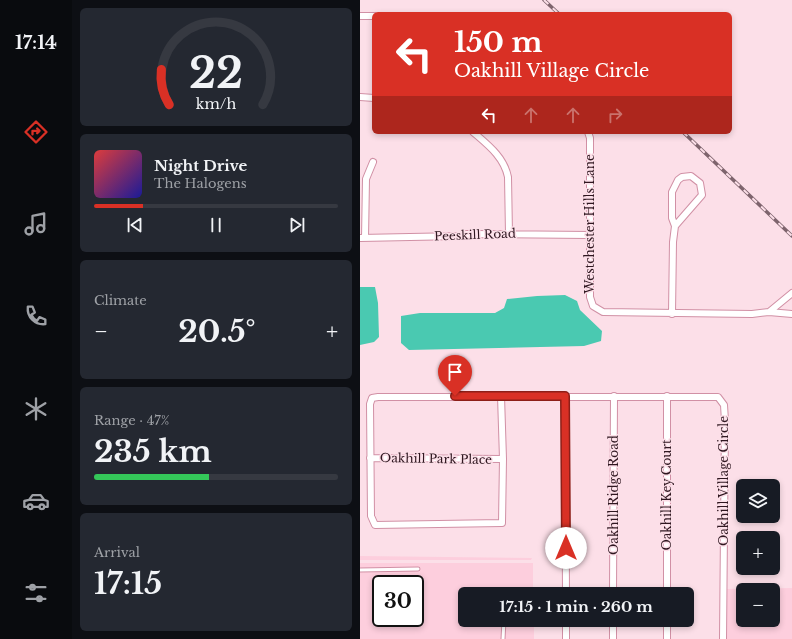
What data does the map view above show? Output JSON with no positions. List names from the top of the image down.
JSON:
{
  "streets": {
    "street": [
      "Westchester Hills Lane",
      "Peeskill Road",
      "Oakhill Park Place",
      "Oakhill Village Circle",
      "Oakhill Ridge Road",
      "Oakhill Key Court"
    ]
  },
  "crossings": [
    ["Westchester Hills Lane", "Peeskill Road"],
    ["Oakhill Park Place", "Oakhill Village Circle"],
    ["Oakhill Village Circle", "Oakhill Ridge Road"],
    ["Oakhill Village Circle", "Oakhill Key Court"]
  ],
  "page": {
    "tabs": "17:14",
    "turn": ["150 m", "Oakhill Village Circle"],
    "song": ["Night Drive", "The Halogens"],
    "tile": [
      "Climate",
      ["Range · 47%", "235 km"],
      ["Arrival", "17:15"]
    ],
    "heat": ["−", "20.5°", "+"],
    "map_buttons": ["+", "−"],
    "limit": "30",
    "trip": "17:15 · 1 min · 260 m",
    "gauge": ["22", "km/h"]
  }
}
